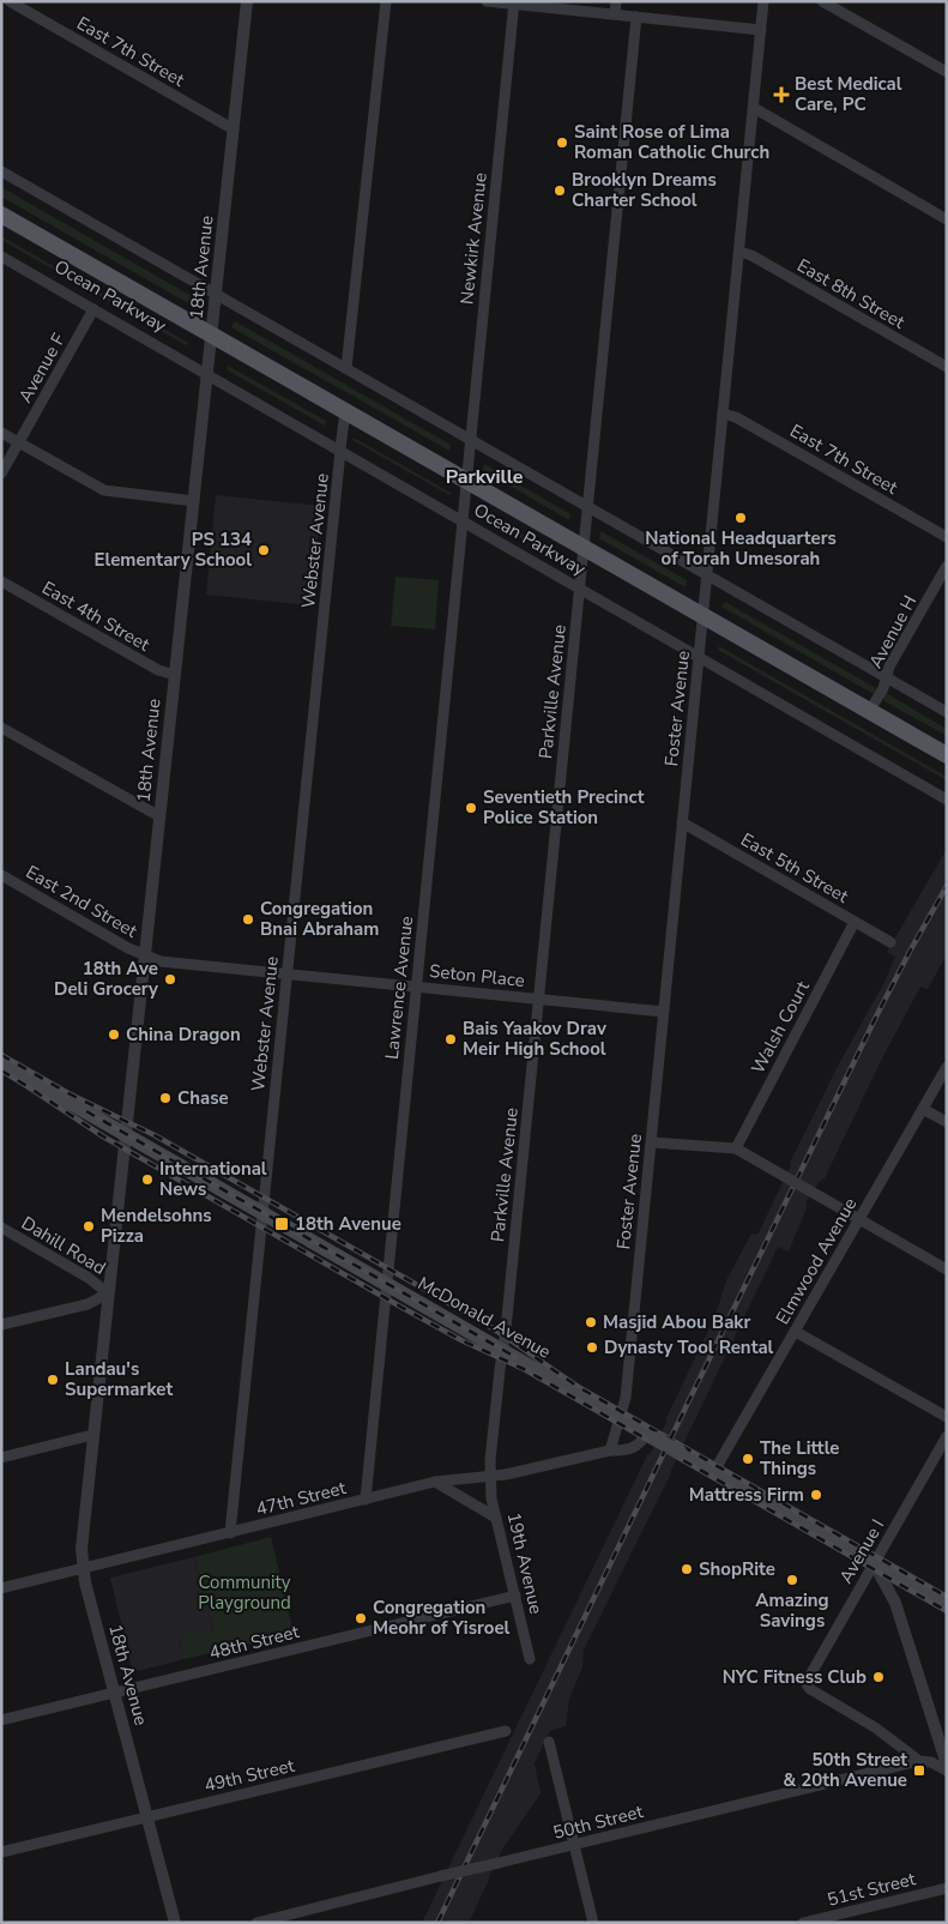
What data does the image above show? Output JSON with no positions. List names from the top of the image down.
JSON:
{
  "streets": {
    "main road": ["Ocean Parkway", "McDonald Avenue"],
    "street": [
      "East 7th Street",
      "Newkirk Avenue",
      "18th Avenue",
      "East 8th Street",
      "Avenue F",
      "Webster Avenue",
      "East 4th Street",
      "Avenue H",
      "Parkville Avenue",
      "Foster Avenue",
      "East 5th Street",
      "East 2nd Street",
      "Seton Place",
      "Lawrence Avenue",
      "Walsh Court",
      "Dahill Road",
      "Elmwood Avenue",
      "47th Street",
      "Avenue I",
      "19th Avenue",
      "48th Street",
      "49th Street",
      "50th Street",
      "51st Street"
    ]
  },
  "crossings": [
    ["East 7th Street", "18th Avenue"],
    ["East 7th Street", "Foster Avenue"],
    ["Newkirk Avenue", "Ocean Parkway"],
    ["Newkirk Avenue", "Lawrence Avenue"],
    ["18th Avenue", "Ocean Parkway"],
    ["18th Avenue", "East 4th Street"],
    ["18th Avenue", "East 2nd Street"],
    ["18th Avenue", "Seton Place"],
    ["18th Avenue", "Dahill Road"],
    ["18th Avenue", "McDonald Avenue"],
    ["18th Avenue", "47th Street"],
    ["18th Avenue", "48th Street"],
    ["18th Avenue", "49th Street"],
    ["East 8th Street", "Foster Avenue"],
    ["Ocean Parkway", "Avenue F"],
    ["Ocean Parkway", "Webster Avenue"],
    ["Ocean Parkway", "Avenue H"],
    ["Ocean Parkway", "Parkville Avenue"],
    ["Ocean Parkway", "Foster Avenue"],
    ["Ocean Parkway", "Lawrence Avenue"],
    ["Webster Avenue", "Seton Place"],
    ["Webster Avenue", "McDonald Avenue"],
    ["Webster Avenue", "47th Street"],
    ["Parkville Avenue", "Seton Place"],
    ["Parkville Avenue", "McDonald Avenue"],
    ["Parkville Avenue", "47th Street"],
    ["Parkville Avenue", "19th Avenue"],
    ["Foster Avenue", "East 5th Street"],
    ["Foster Avenue", "Seton Place"],
    ["Foster Avenue", "McDonald Avenue"],
    ["East 5th Street", "Walsh Court"],
    ["East 2nd Street", "Seton Place"],
    ["Seton Place", "Lawrence Avenue"],
    ["Lawrence Avenue", "McDonald Avenue"],
    ["Lawrence Avenue", "47th Street"],
    ["Elmwood Avenue", "McDonald Avenue"],
    ["McDonald Avenue", "47th Street"],
    ["McDonald Avenue", "Avenue I"],
    ["47th Street", "19th Avenue"],
    ["Avenue I", "50th Street"],
    ["19th Avenue", "48th Street"]
  ],
  "districts": ["Parkville"],
  "parks": ["Community Playground"],
  "places": {
    "health": ["Best Medical Care, PC"],
    "other": [
      "Saint Rose of Lima Roman Catholic Church",
      "Brooklyn Dreams Charter School",
      "National Headquarters of Torah Umesorah",
      "PS 134 Elementary School",
      "Seventieth Precinct Police Station",
      "Congregation Bnai Abraham",
      "18th Ave Deli Grocery",
      "China Dragon",
      "Bais Yaakov Drav Meir High School",
      "Chase",
      "International News",
      "Mendelsohns Pizza",
      "Masjid Abou Bakr",
      "Dynasty Tool Rental",
      "Landau's Supermarket",
      "The Little Things",
      "Mattress Firm",
      "ShopRite",
      "Amazing Savings",
      "Congregation Meohr of Yisroel",
      "NYC Fitness Club"
    ],
    "transit": ["18th Avenue", "50th Street & 20th Avenue"]
  }
}
